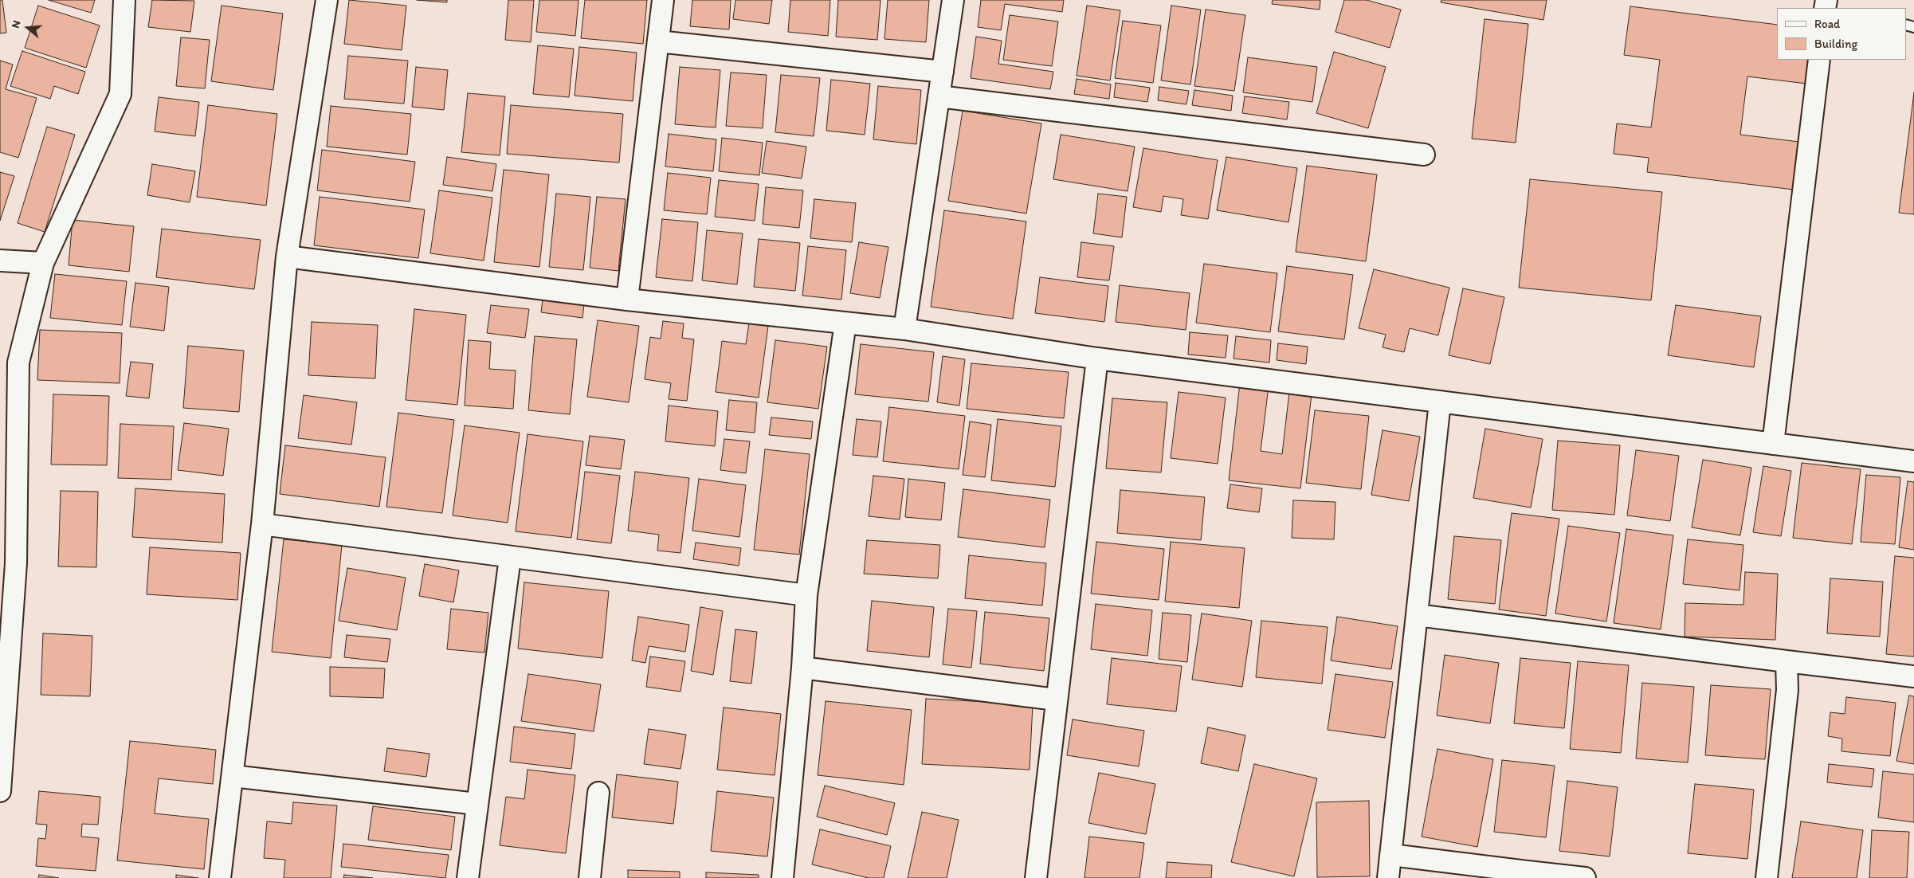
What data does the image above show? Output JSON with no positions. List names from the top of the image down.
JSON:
{
  "legend": ["Road", "Building"],
  "north": "left"
}
